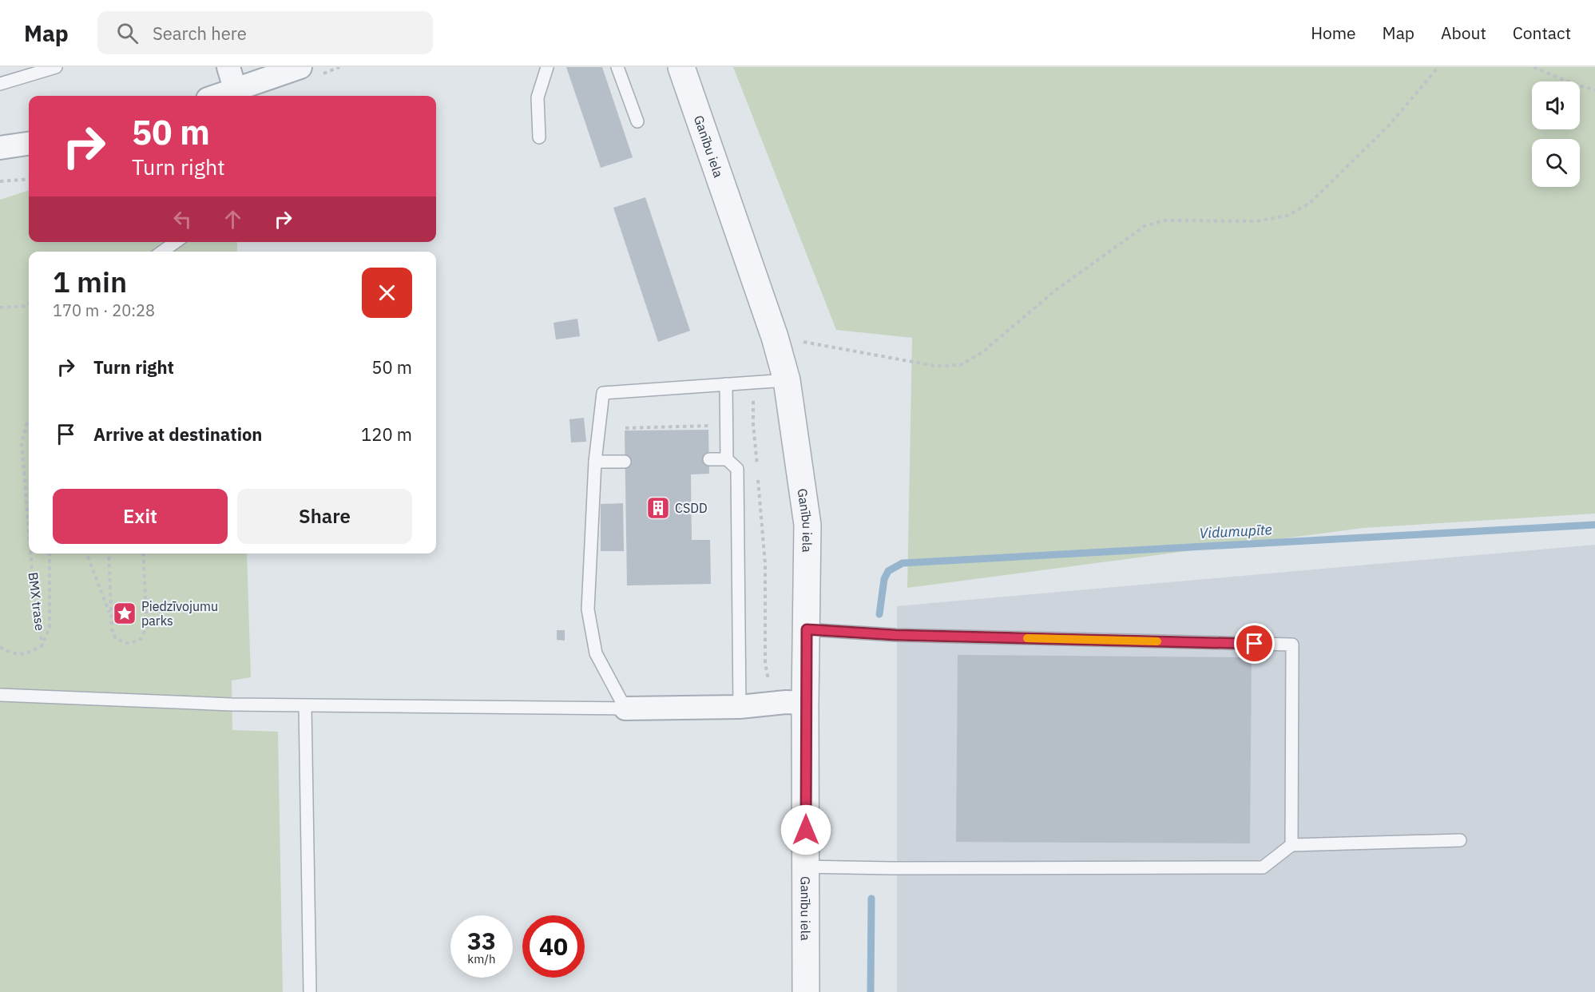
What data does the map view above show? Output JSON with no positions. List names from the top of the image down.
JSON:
{
  "streets": {
    "street": ["Ganību iela"],
    "path": ["BMX trase"]
  },
  "water": ["Vidumupīte"],
  "places": {
    "building": ["CSDD"],
    "place": ["Piedzīvojumu parks"]
  },
  "page": {
    "header": "Map",
    "search": "Search here",
    "nav": [
      "Home",
      "Map",
      "About",
      "Contact"
    ],
    "turn": ["50 m", "Turn right"],
    "heading": ["1 min", "170 m · 20:28"],
    "list": [
      {
        "name": "Turn right",
        "value": "50 m"
      },
      {
        "name": "Arrive at destination",
        "value": "120 m"
      }
    ],
    "buttons": ["Exit", "Share"],
    "speed": "33 km/h",
    "limit": "40"
  }
}
